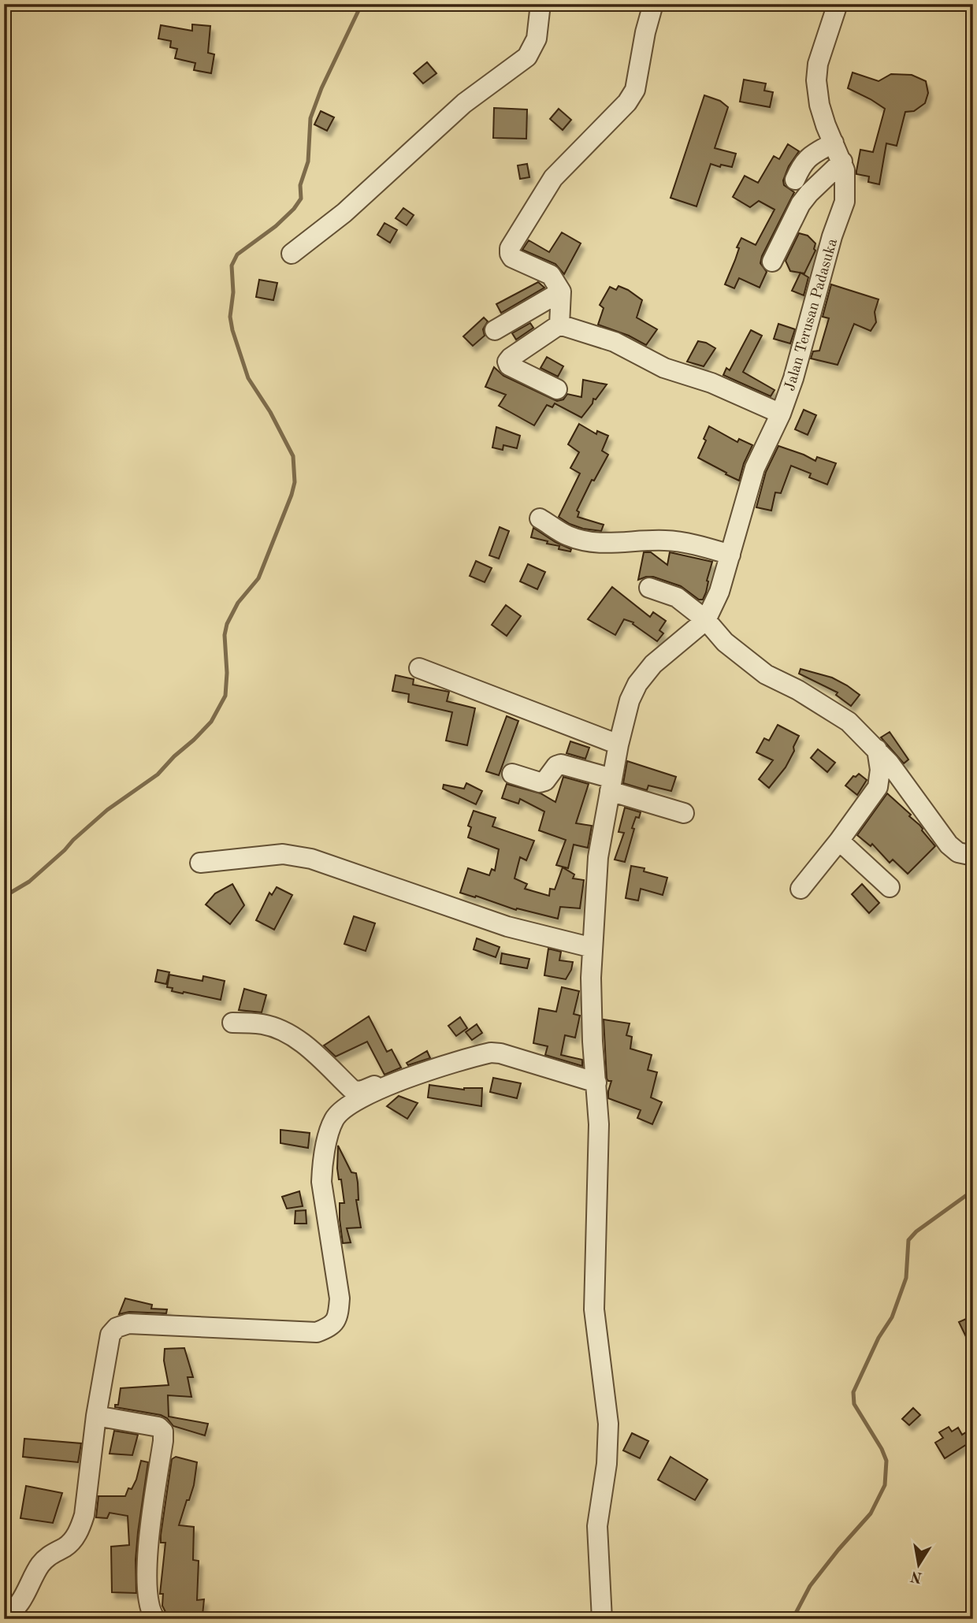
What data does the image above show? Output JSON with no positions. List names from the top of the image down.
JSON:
{
  "streets": {
    "street": ["Jalan Terusan Padasuka"]
  },
  "north": "bottom"
}
